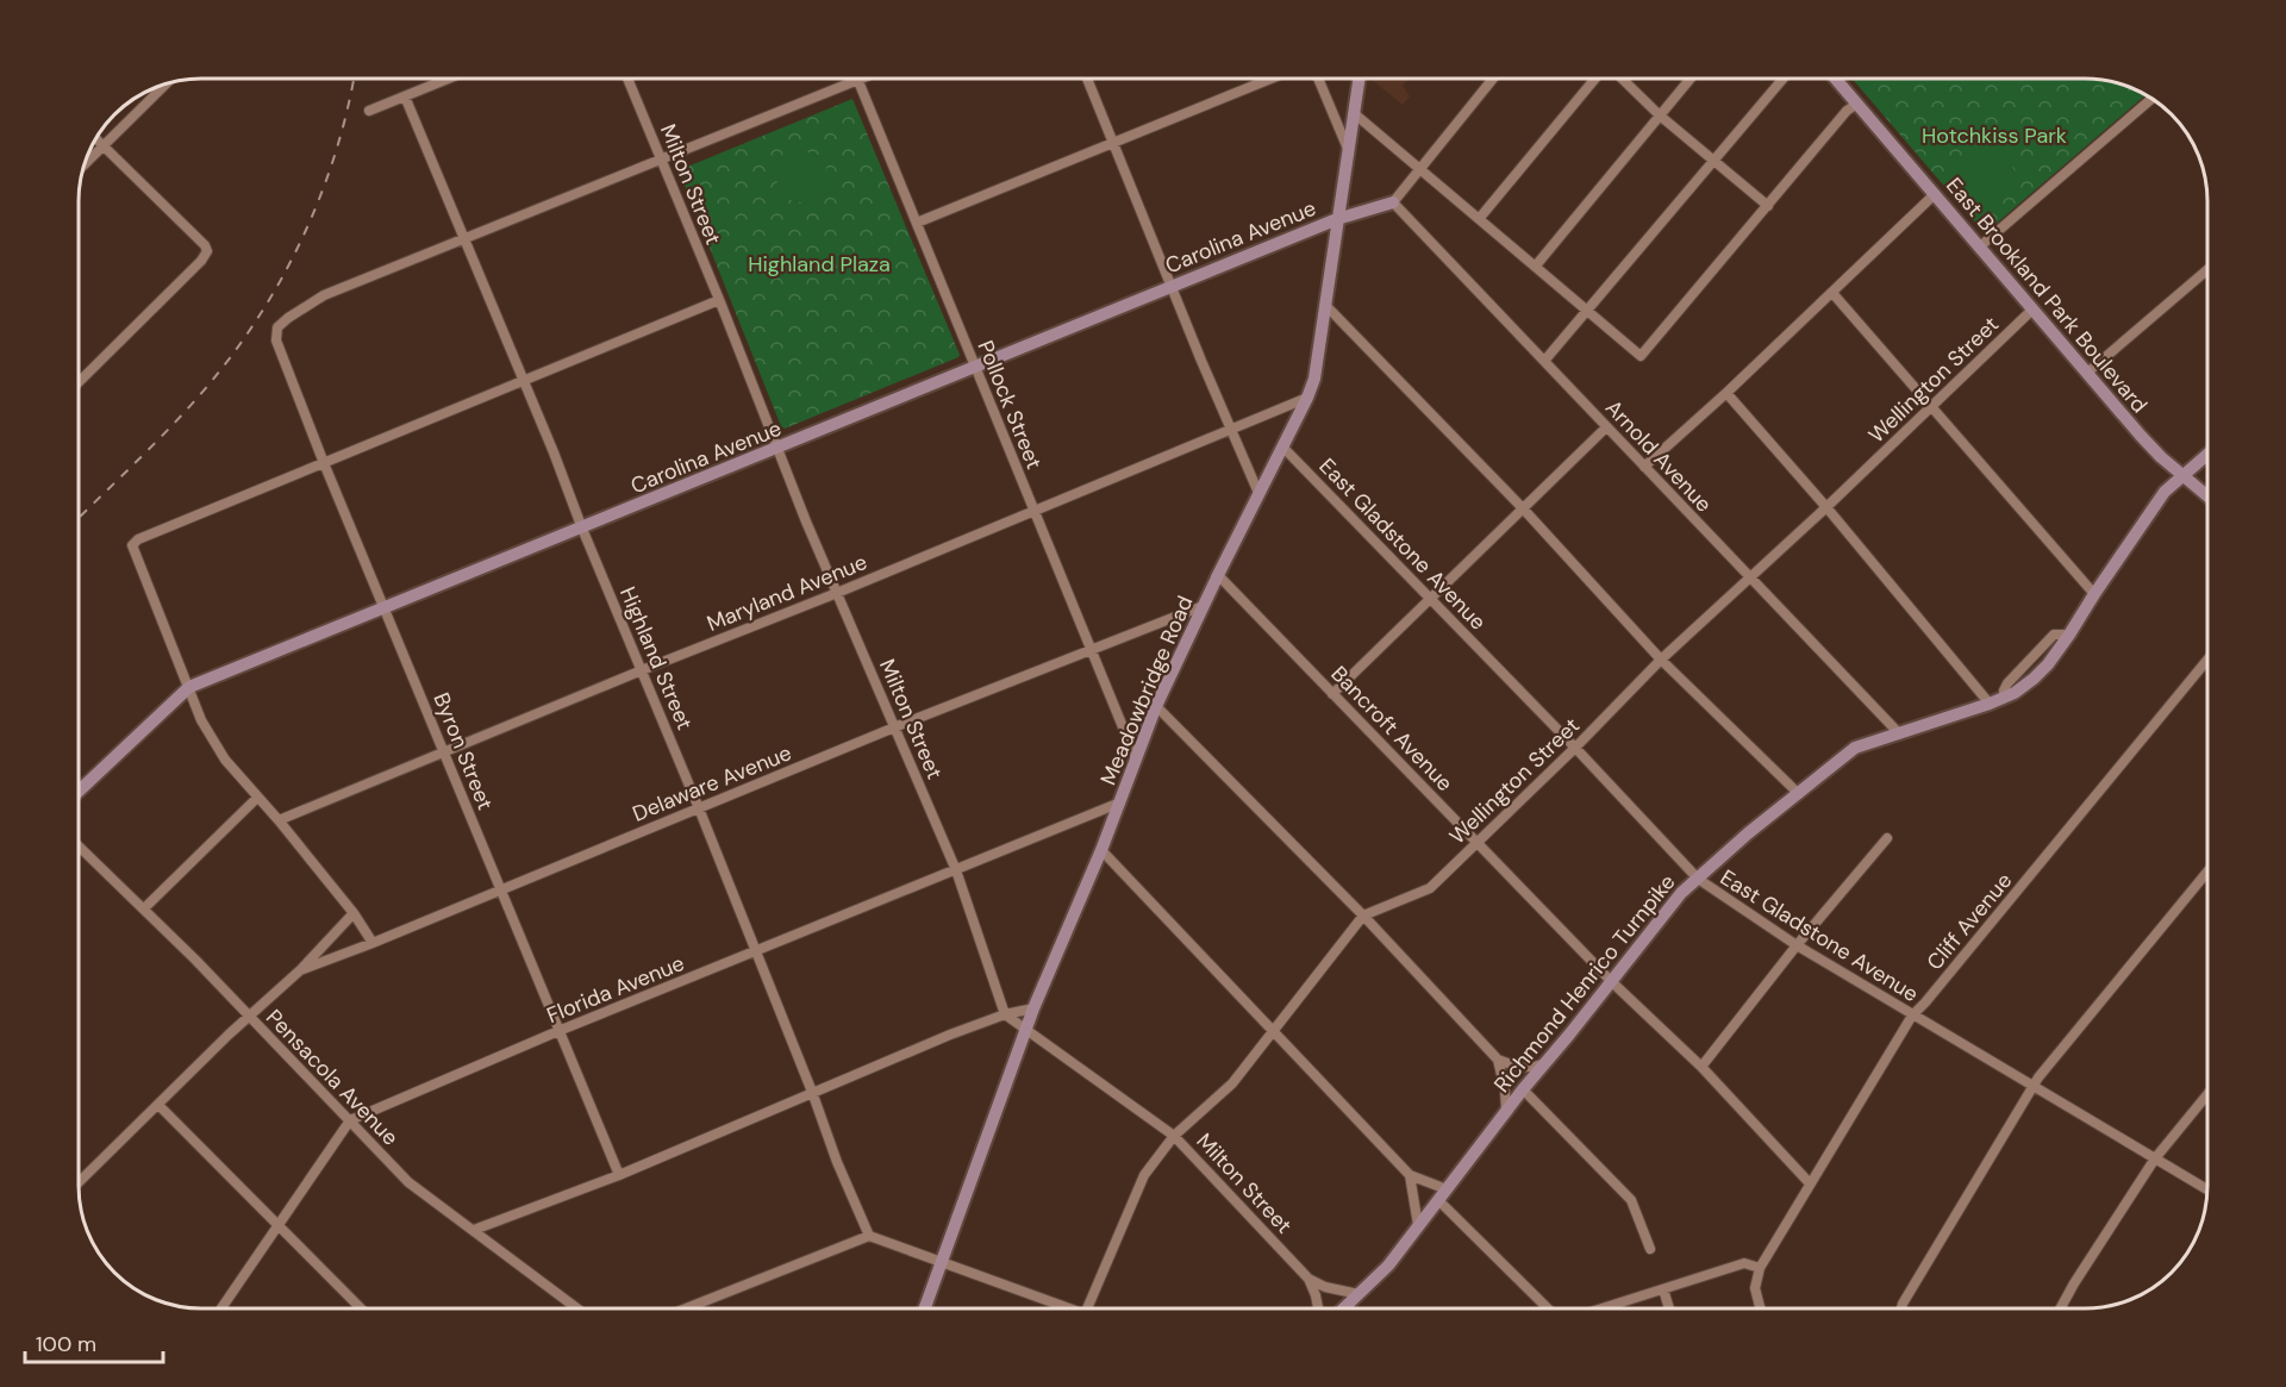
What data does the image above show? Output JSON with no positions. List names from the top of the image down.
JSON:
{
  "streets": {
    "street": [
      "Milton Street",
      "Carolina Avenue",
      "East Brookland Park Boulevard",
      "Wellington Street",
      "Pollock Street",
      "Arnold Avenue",
      "East Gladstone Avenue",
      "Maryland Avenue",
      "Highland Street",
      "Meadowbridge Road",
      "Bancroft Avenue",
      "Byron Street",
      "Delaware Avenue",
      "Cliff Avenue",
      "Richmond Henrico Turnpike",
      "Florida Avenue",
      "Pensacola Avenue"
    ]
  },
  "crossings": [
    ["Milton Street", "Carolina Avenue"],
    ["Milton Street", "Maryland Avenue"],
    ["Milton Street", "Meadowbridge Road"],
    ["Milton Street", "Delaware Avenue"],
    ["Milton Street", "Richmond Henrico Turnpike"],
    ["Milton Street", "Florida Avenue"],
    ["Carolina Avenue", "Pollock Street"],
    ["Carolina Avenue", "Arnold Avenue"],
    ["Carolina Avenue", "Highland Street"],
    ["Carolina Avenue", "Meadowbridge Road"],
    ["Carolina Avenue", "Byron Street"],
    ["East Brookland Park Boulevard", "Wellington Street"],
    ["East Brookland Park Boulevard", "Richmond Henrico Turnpike"],
    ["Wellington Street", "Arnold Avenue"],
    ["Wellington Street", "East Gladstone Avenue"],
    ["Wellington Street", "Bancroft Avenue"],
    ["Pollock Street", "Maryland Avenue"],
    ["Pollock Street", "Meadowbridge Road"],
    ["Pollock Street", "Delaware Avenue"],
    ["Arnold Avenue", "Richmond Henrico Turnpike"],
    ["East Gladstone Avenue", "Meadowbridge Road"],
    ["East Gladstone Avenue", "Cliff Avenue"],
    ["East Gladstone Avenue", "Richmond Henrico Turnpike"],
    ["Maryland Avenue", "Highland Street"],
    ["Maryland Avenue", "Meadowbridge Road"],
    ["Maryland Avenue", "Byron Street"],
    ["Highland Street", "Byron Street"],
    ["Highland Street", "Delaware Avenue"],
    ["Highland Street", "Florida Avenue"],
    ["Meadowbridge Road", "Bancroft Avenue"],
    ["Meadowbridge Road", "Delaware Avenue"],
    ["Meadowbridge Road", "Florida Avenue"],
    ["Bancroft Avenue", "Cliff Avenue"],
    ["Bancroft Avenue", "Richmond Henrico Turnpike"],
    ["Byron Street", "Delaware Avenue"],
    ["Byron Street", "Florida Avenue"],
    ["Delaware Avenue", "Pensacola Avenue"],
    ["Florida Avenue", "Pensacola Avenue"]
  ],
  "parks": ["Hotchkiss Park", "Highland Plaza"],
  "scale_bar": "100 m"
}
